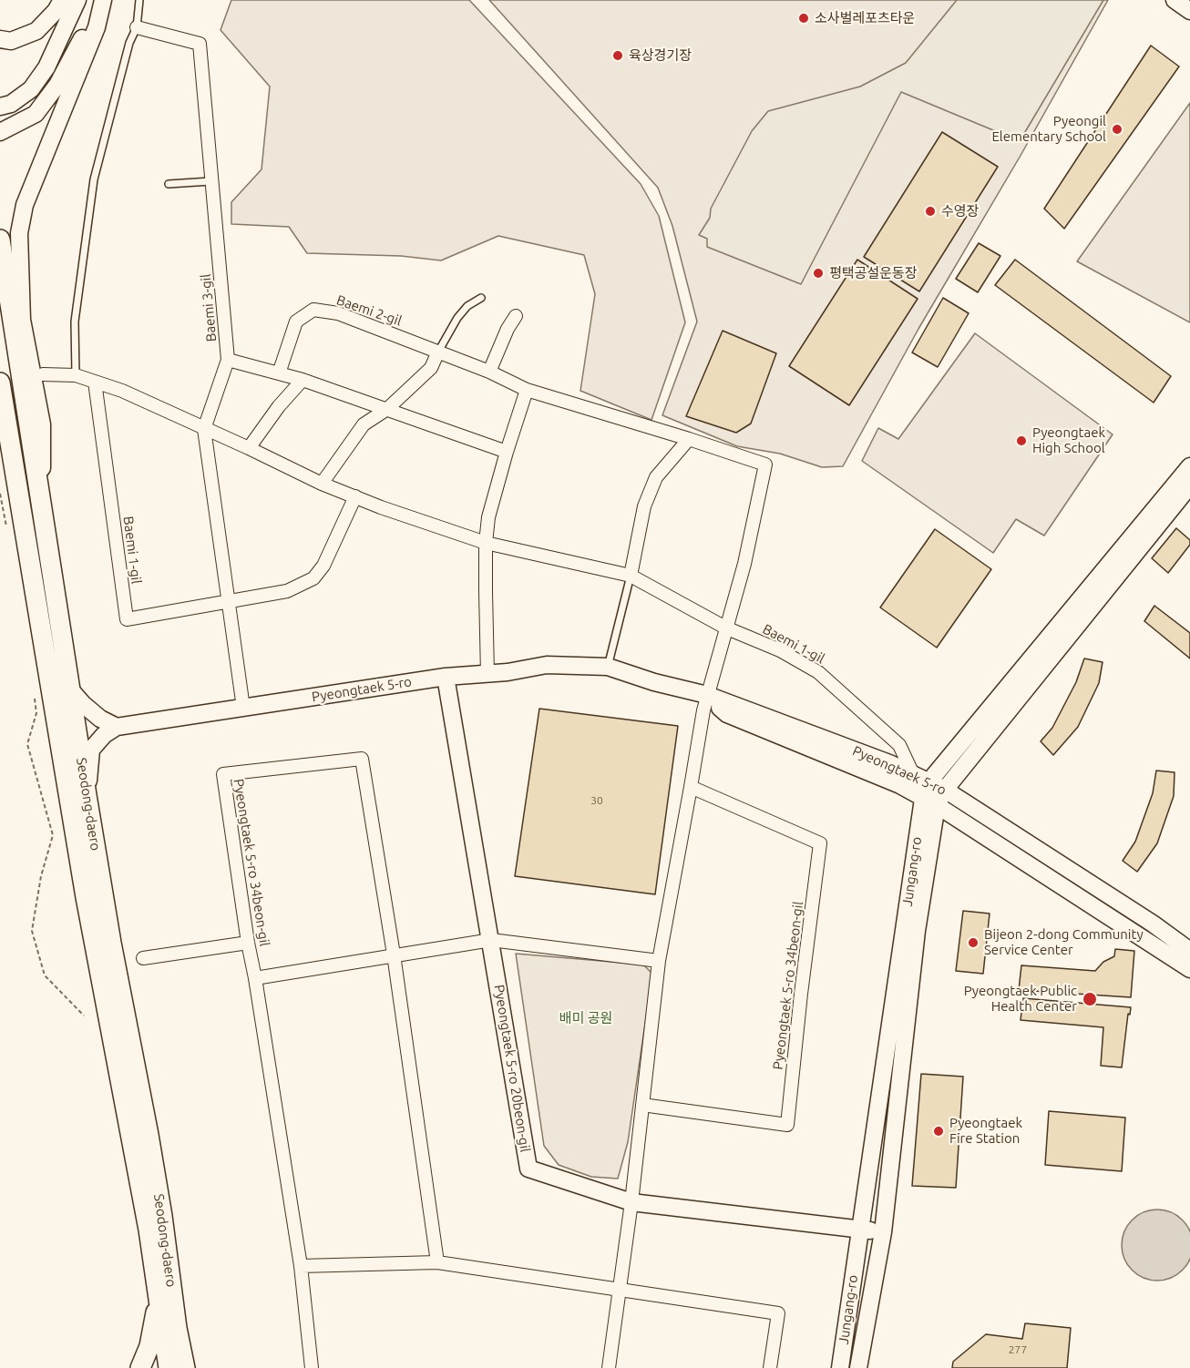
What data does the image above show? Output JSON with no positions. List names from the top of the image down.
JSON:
{
  "streets": {
    "main road": [
      "Pyeongtaek 5-ro",
      "Seodong-daero",
      "Jungang-ro",
      "Pyeongtaek 5-ro 20beon-gil"
    ],
    "street": [
      "Baemi 3-gil",
      "Baemi 2-gil",
      "Baemi 1-gil",
      "Pyeongtaek 5-ro 34beon-gil"
    ]
  },
  "crossings": [
    ["Baemi 3-gil", "Baemi 1-gil"],
    ["Baemi 2-gil", "Baemi 1-gil"],
    ["Baemi 1-gil", "Pyeongtaek 5-ro"],
    ["Pyeongtaek 5-ro", "Jungang-ro"],
    ["Pyeongtaek 5-ro", "Pyeongtaek 5-ro 20beon-gil"],
    ["Jungang-ro", "Pyeongtaek 5-ro 20beon-gil"]
  ],
  "parks": ["배미 공원"],
  "places": [
    "소사벌레포츠타운",
    "육상경기장",
    "Pyeongil Elementary School",
    "수영장",
    "평택공설운동장",
    "Pyeongtaek High School",
    "Bijeon 2-dong Community Service Center",
    "Pyeongtaek Public Health Center",
    "Pyeongtaek Fire Station"
  ],
  "house_numbers": ["30", "277"]
}
